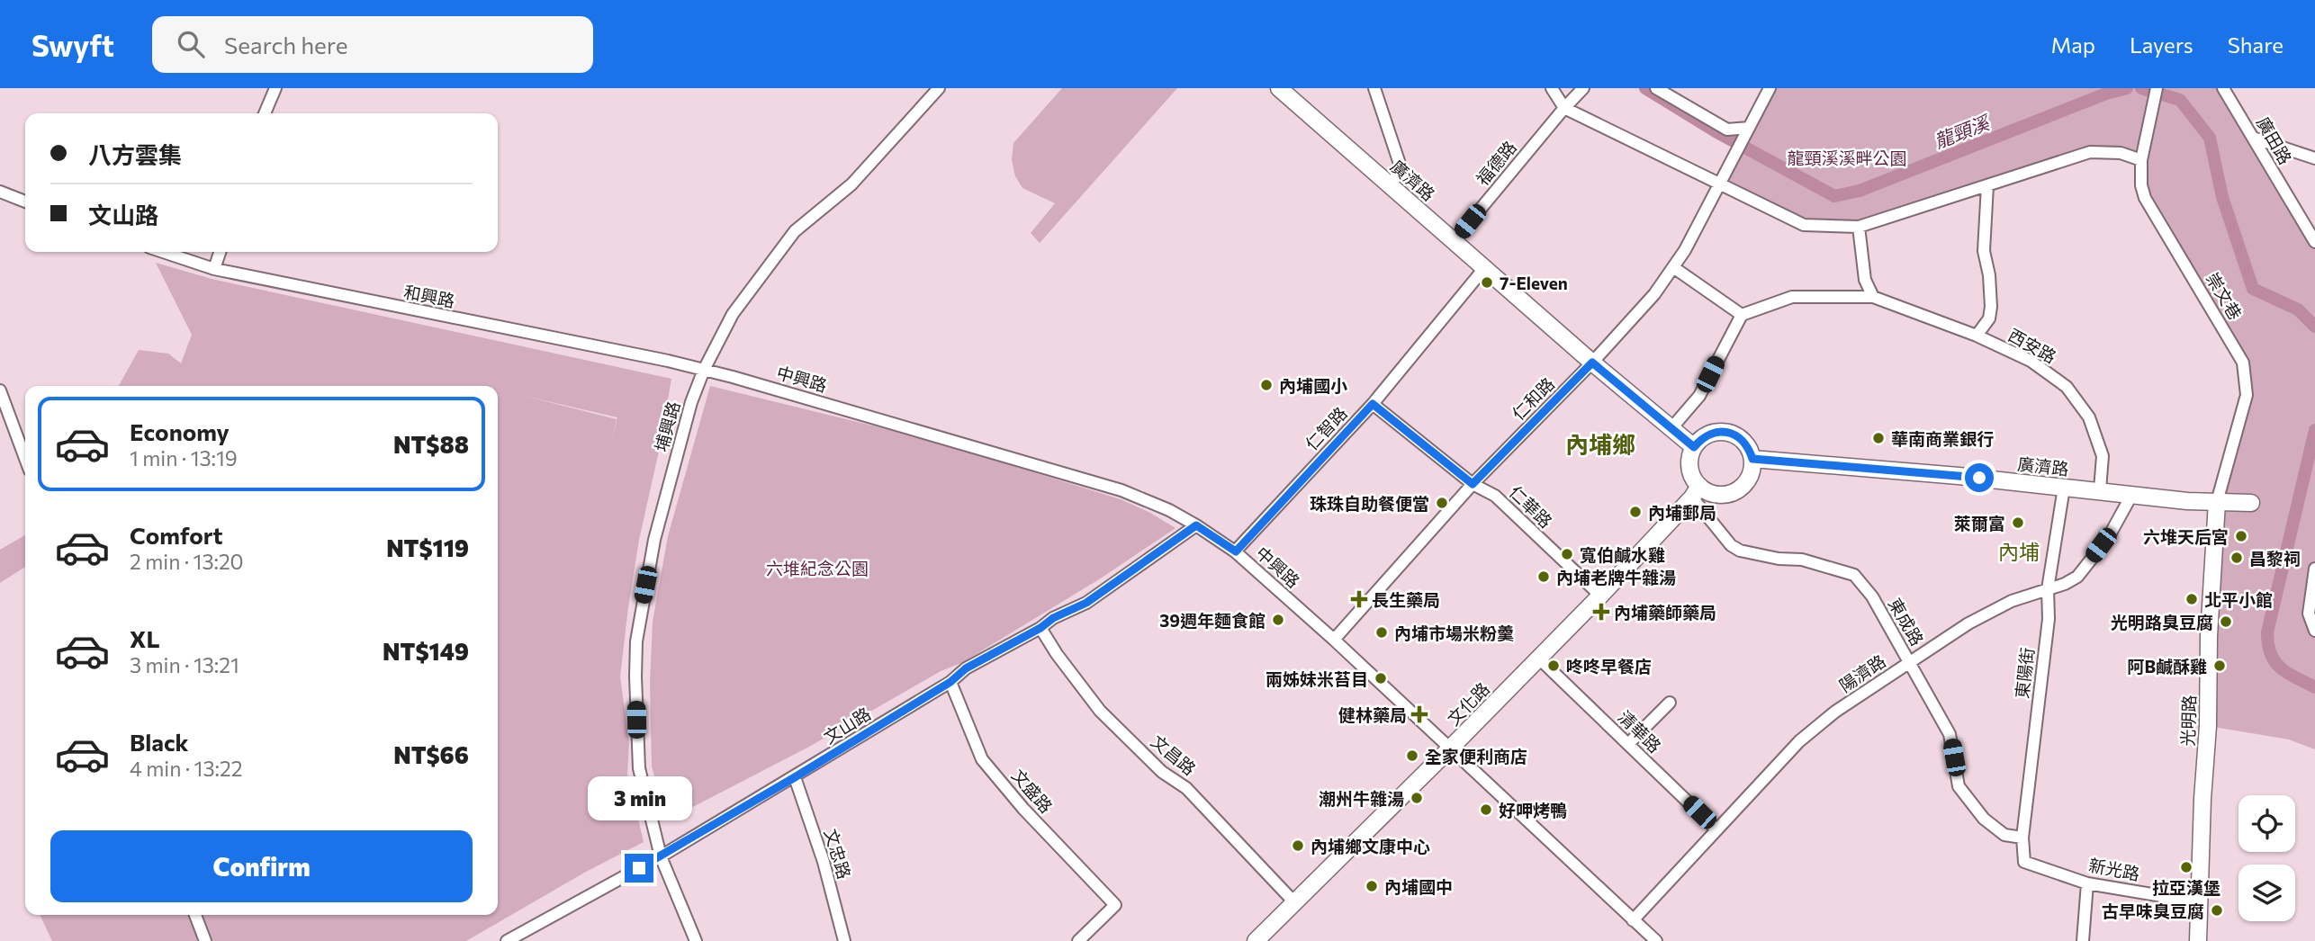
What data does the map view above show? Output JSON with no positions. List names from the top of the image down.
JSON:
{
  "streets": {
    "main road": ["廣濟路", "文化路", "光明路"],
    "street": [
      "廣田路",
      "福德路",
      "和興路",
      "崇文巷",
      "西安路",
      "中興路",
      "仁和路",
      "埔興路",
      "仁智路",
      "仁華路",
      "東成路",
      "陽濟路",
      "東陽街",
      "文山路",
      "清華路",
      "文昌路",
      "文盛路",
      "文忠路",
      "新光路"
    ]
  },
  "crossings": [
    ["福德路", "廣濟路"],
    ["廣濟路", "崇文巷"],
    ["廣濟路", "西安路"],
    ["廣濟路", "仁和路"],
    ["廣濟路", "仁智路"],
    ["廣濟路", "東成路"],
    ["廣濟路", "陽濟路"],
    ["廣濟路", "東陽街"],
    ["廣濟路", "文化路"],
    ["廣濟路", "光明路"],
    ["和興路", "中興路"],
    ["和興路", "埔興路"],
    ["崇文巷", "光明路"],
    ["中興路", "仁和路"],
    ["中興路", "埔興路"],
    ["中興路", "仁智路"],
    ["中興路", "陽濟路"],
    ["中興路", "文化路"],
    ["中興路", "文山路"],
    ["仁和路", "仁華路"],
    ["埔興路", "文山路"],
    ["仁智路", "仁華路"],
    ["仁華路", "文化路"],
    ["東成路", "陽濟路"],
    ["東成路", "東陽街"],
    ["東成路", "文化路"],
    ["陽濟路", "東陽街"],
    ["陽濟路", "清華路"],
    ["東陽街", "新光路"],
    ["文化路", "清華路"],
    ["文化路", "文昌路"],
    ["光明路", "新光路"],
    ["文山路", "文昌路"],
    ["文山路", "文盛路"],
    ["文山路", "文忠路"]
  ],
  "districts": ["內埔鄉", "內埔"],
  "water": ["龍頸溪"],
  "parks": ["龍頸溪溪畔公園", "六堆紀念公園"],
  "places": {
    "other": [
      "7-Eleven",
      "內埔國小",
      "華南商業銀行",
      "珠珠自助餐便當",
      "內埔郵局",
      "萊爾富",
      "六堆天后宮",
      "寬伯鹹水雞",
      "昌黎祠",
      "內埔老牌牛雜湯",
      "北平小館",
      "39週年麵食館",
      "光明路臭豆腐",
      "內埔市場米粉羹",
      "咚咚早餐店",
      "阿B鹹酥雞",
      "兩姊妹米苔目",
      "全家便利商店",
      "潮州牛雜湯",
      "好呷烤鴨",
      "內埔鄉文康中心",
      "拉亞漢堡",
      "內埔國中",
      "古早味臭豆腐"
    ],
    "health": ["長生藥局", "內埔藥師藥局", "健林藥局"]
  },
  "page": {
    "header": "Swyft",
    "search": "Search here",
    "nav": ["Map", "Layers", "Share"],
    "banner": ["八方雲集", "文山路"],
    "list": [
      {
        "name": "Economy",
        "note": "1 min · 13:19",
        "value": "NT$88"
      },
      {
        "name": "Comfort",
        "note": "2 min · 13:20",
        "value": "NT$119"
      },
      {
        "name": "XL",
        "note": "3 min · 13:21",
        "value": "NT$149"
      },
      {
        "name": "Black",
        "note": "4 min · 13:22",
        "value": "NT$66"
      }
    ],
    "bubble": "3 min",
    "buttons": "Confirm"
  }
}
